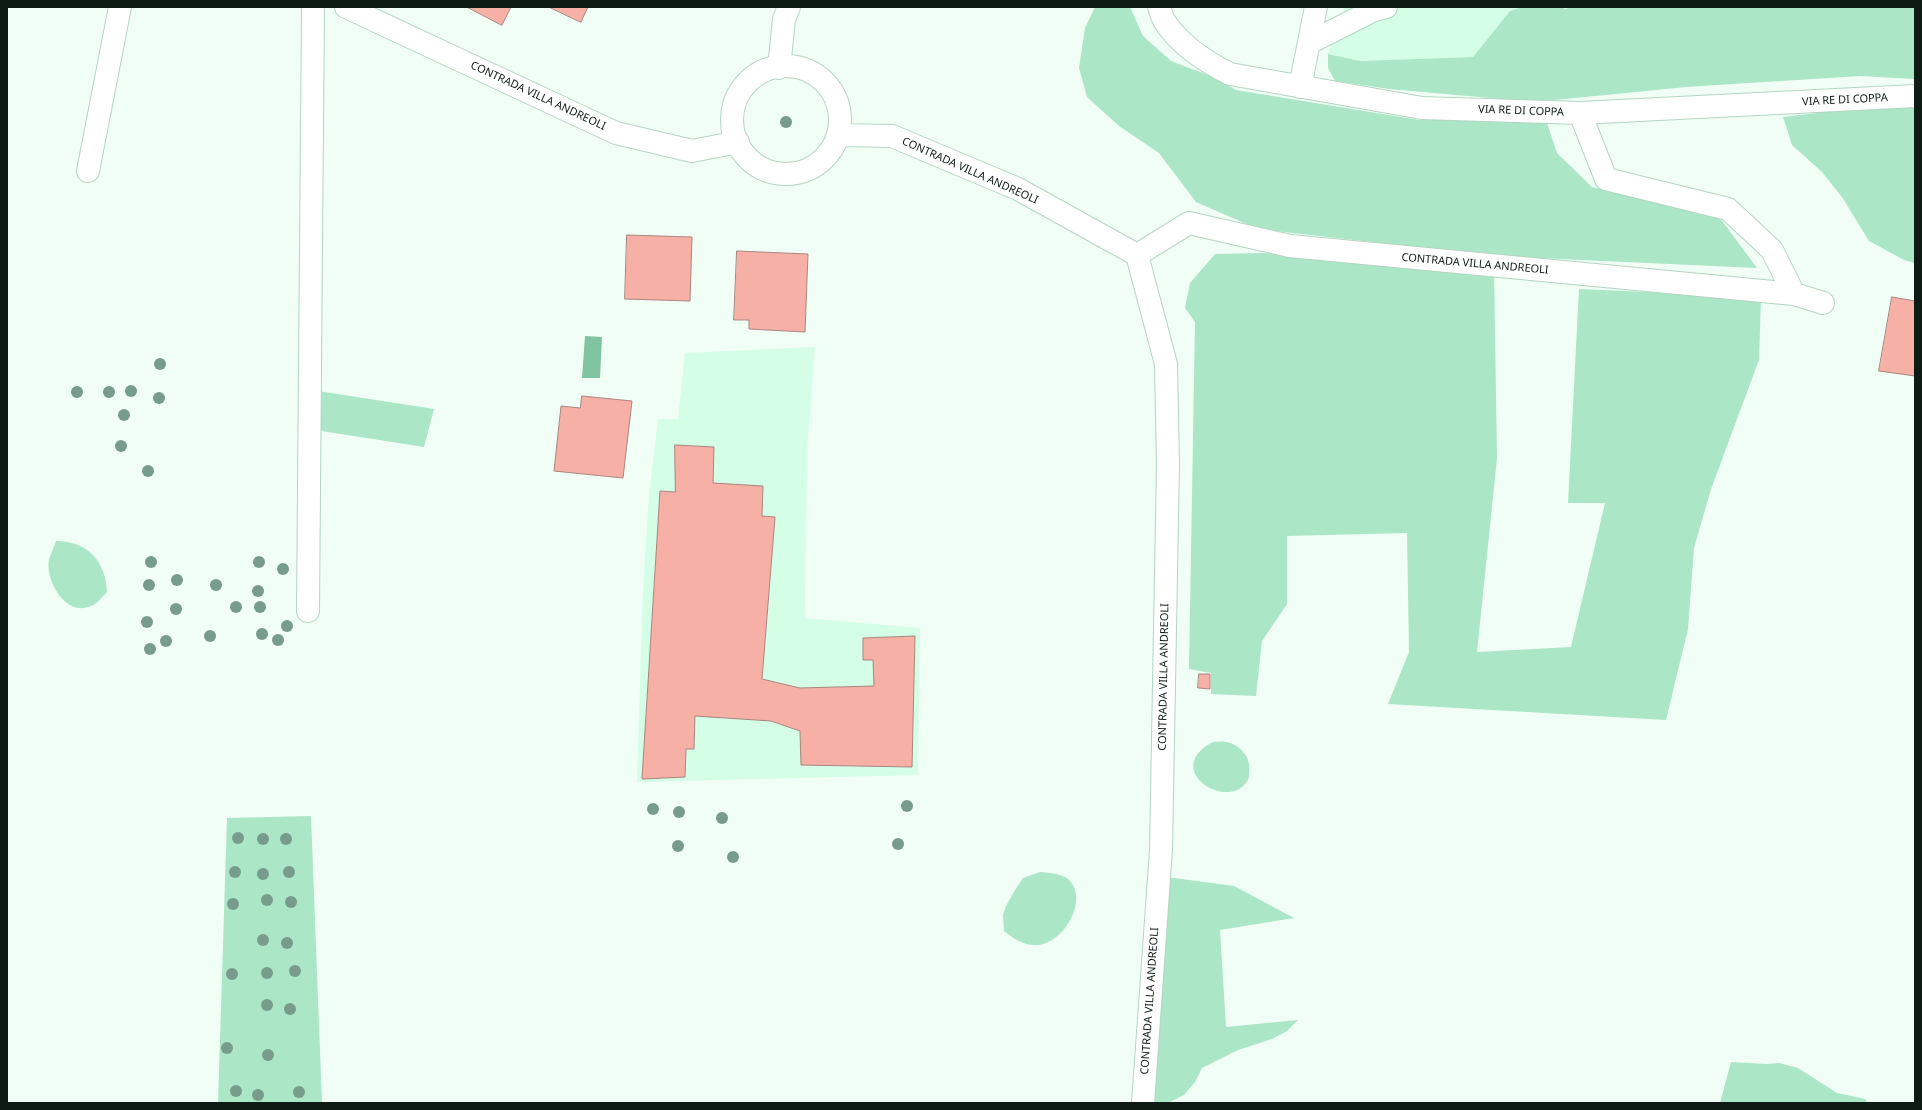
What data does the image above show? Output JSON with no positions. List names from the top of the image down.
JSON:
{
  "streets": {
    "street": ["CONTRADA VILLA ANDREOLI", "VIA RE DI COPPA"]
  }
}
